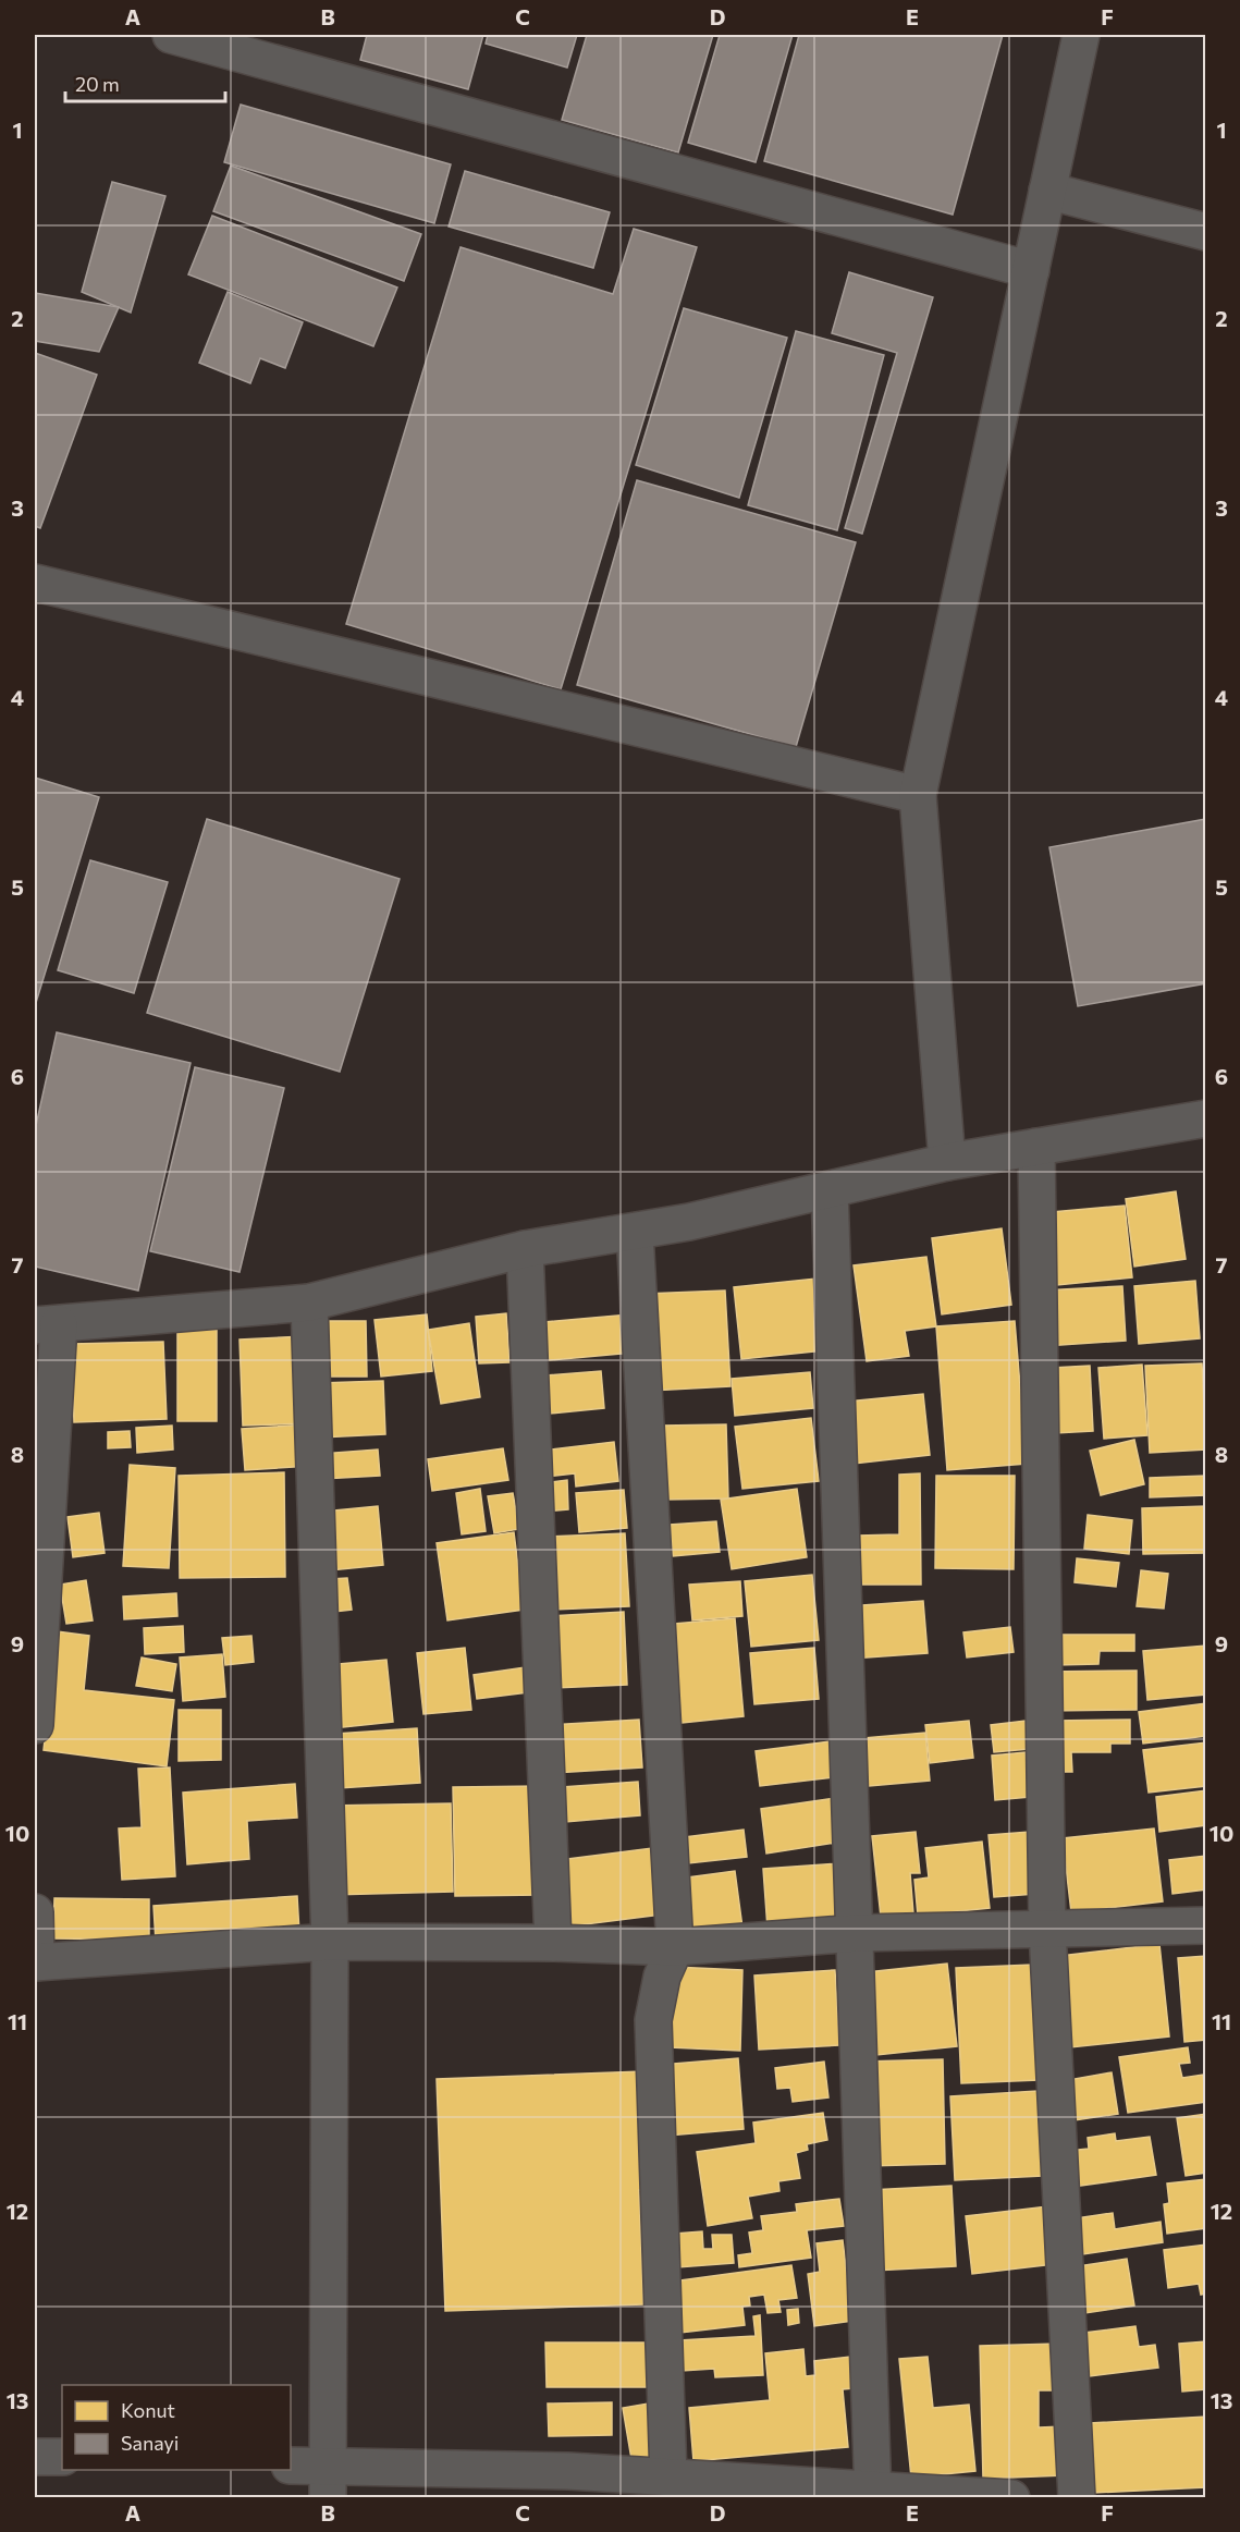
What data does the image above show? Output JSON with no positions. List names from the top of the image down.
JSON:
{
  "legend": ["Konut", "Sanayi"],
  "scale_bar": "20 m",
  "grid": {
    "columns": [
      "A",
      "B",
      "C",
      "D",
      "E",
      "F"
    ],
    "rows": [
      "1",
      "2",
      "3",
      "4",
      "5",
      "6",
      "7",
      "8",
      "9",
      "10",
      "11",
      "12",
      "13"
    ]
  }
}
